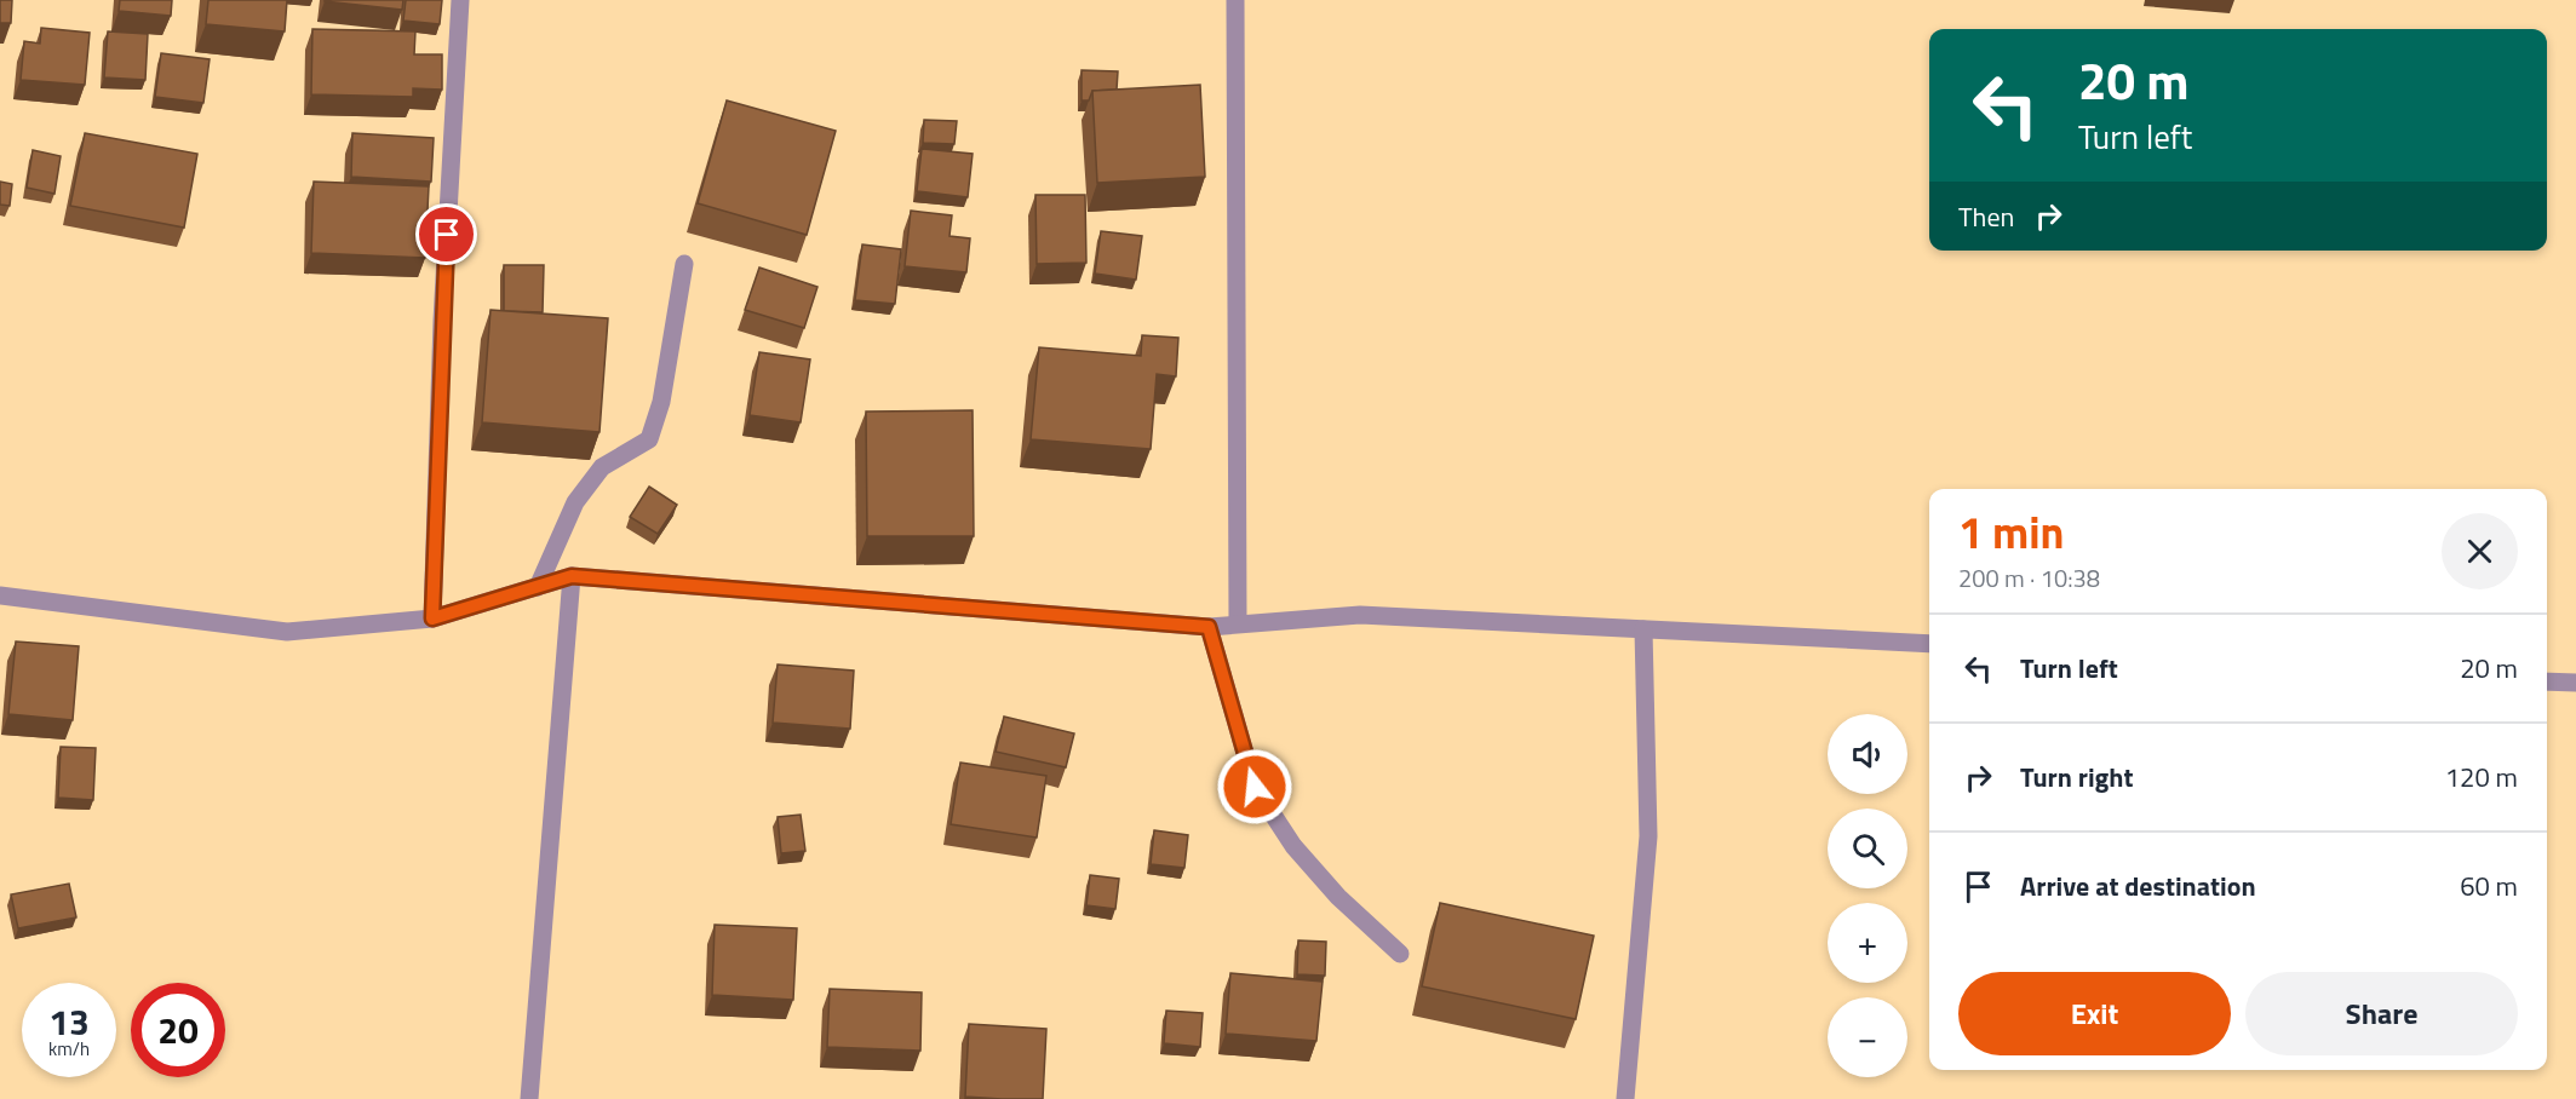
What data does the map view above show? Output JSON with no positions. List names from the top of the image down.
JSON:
{
  "page": {
    "turn": ["20 m", "Turn left"],
    "then": "Then",
    "heading": ["1 min", "200 m · 10:38"],
    "list": [
      {
        "name": "Turn left",
        "value": "20 m"
      },
      {
        "name": "Turn right",
        "value": "120 m"
      },
      {
        "name": "Arrive at destination",
        "value": "60 m"
      }
    ],
    "map_buttons": ["+", "−"],
    "buttons": ["Exit", "Share"],
    "speed": "13 km/h",
    "limit": "20"
  }
}
